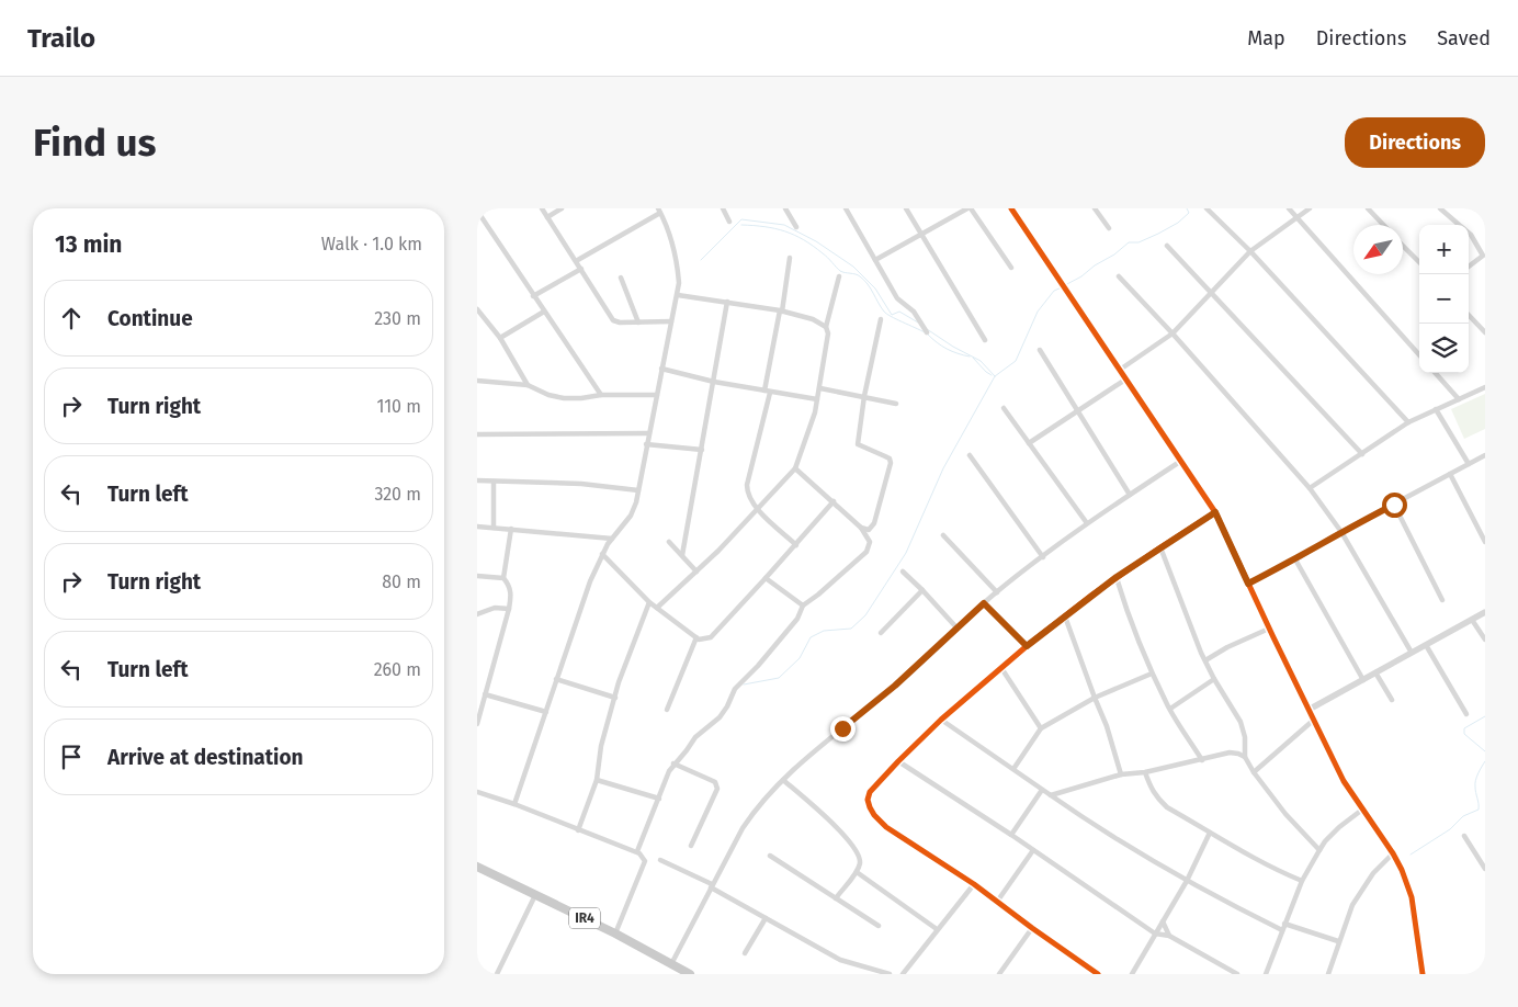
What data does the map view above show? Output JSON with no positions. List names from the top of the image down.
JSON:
{
  "streets": {
    "main road": ["IR4"]
  },
  "north": "bottom left",
  "page": {
    "header": "Trailo",
    "nav": ["Map", "Directions", "Saved"],
    "buttons": "Directions",
    "title": "Find us",
    "heading": ["13 min", "Walk · 1.0 km"],
    "map_buttons": ["+", "−"],
    "list": [
      ["Continue", "230 m"],
      ["Turn right", "110 m"],
      ["Turn left", "320 m"],
      ["Turn right", "80 m"],
      ["Turn left", "260 m"],
      "Arrive at destination"
    ]
  }
}
